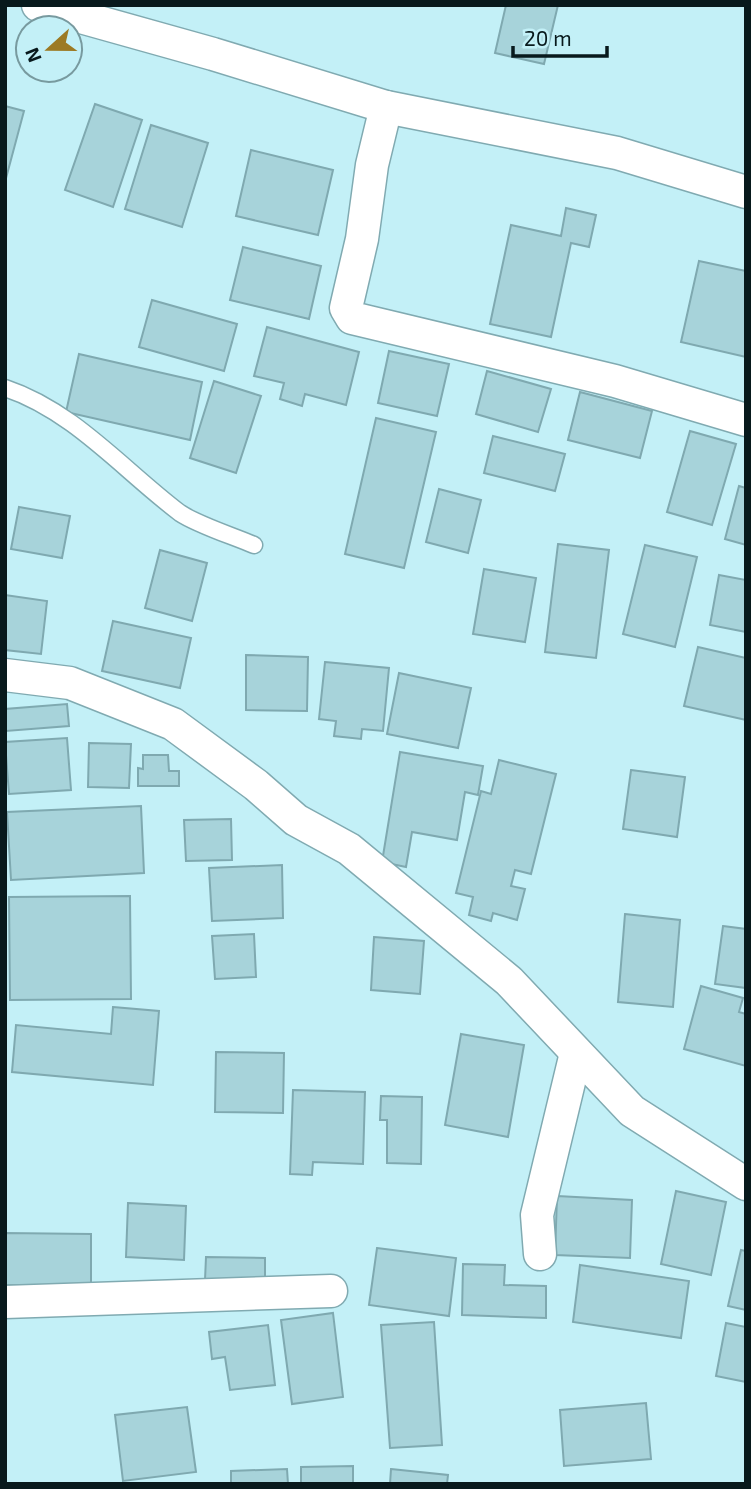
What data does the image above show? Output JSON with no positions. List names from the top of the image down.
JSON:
{
  "scale_bar": "20 m",
  "north": "left"
}
